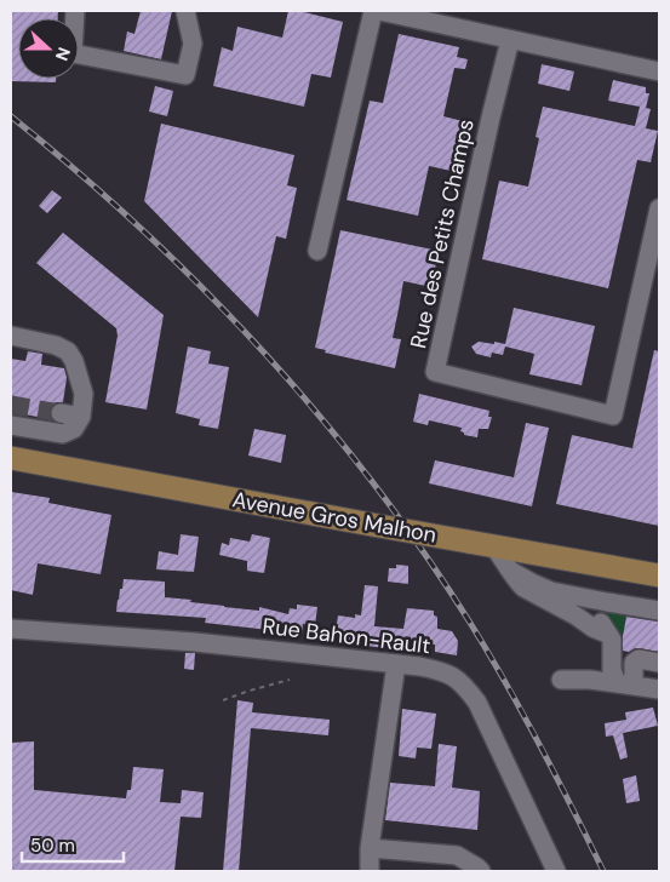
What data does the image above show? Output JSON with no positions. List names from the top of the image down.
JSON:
{
  "streets": {
    "main road": ["Avenue Gros Malhon"],
    "street": ["Rue des Petits Champs", "Rue Bahon-Rault"]
  },
  "scale_bar": "50 m",
  "north": "right"
}
